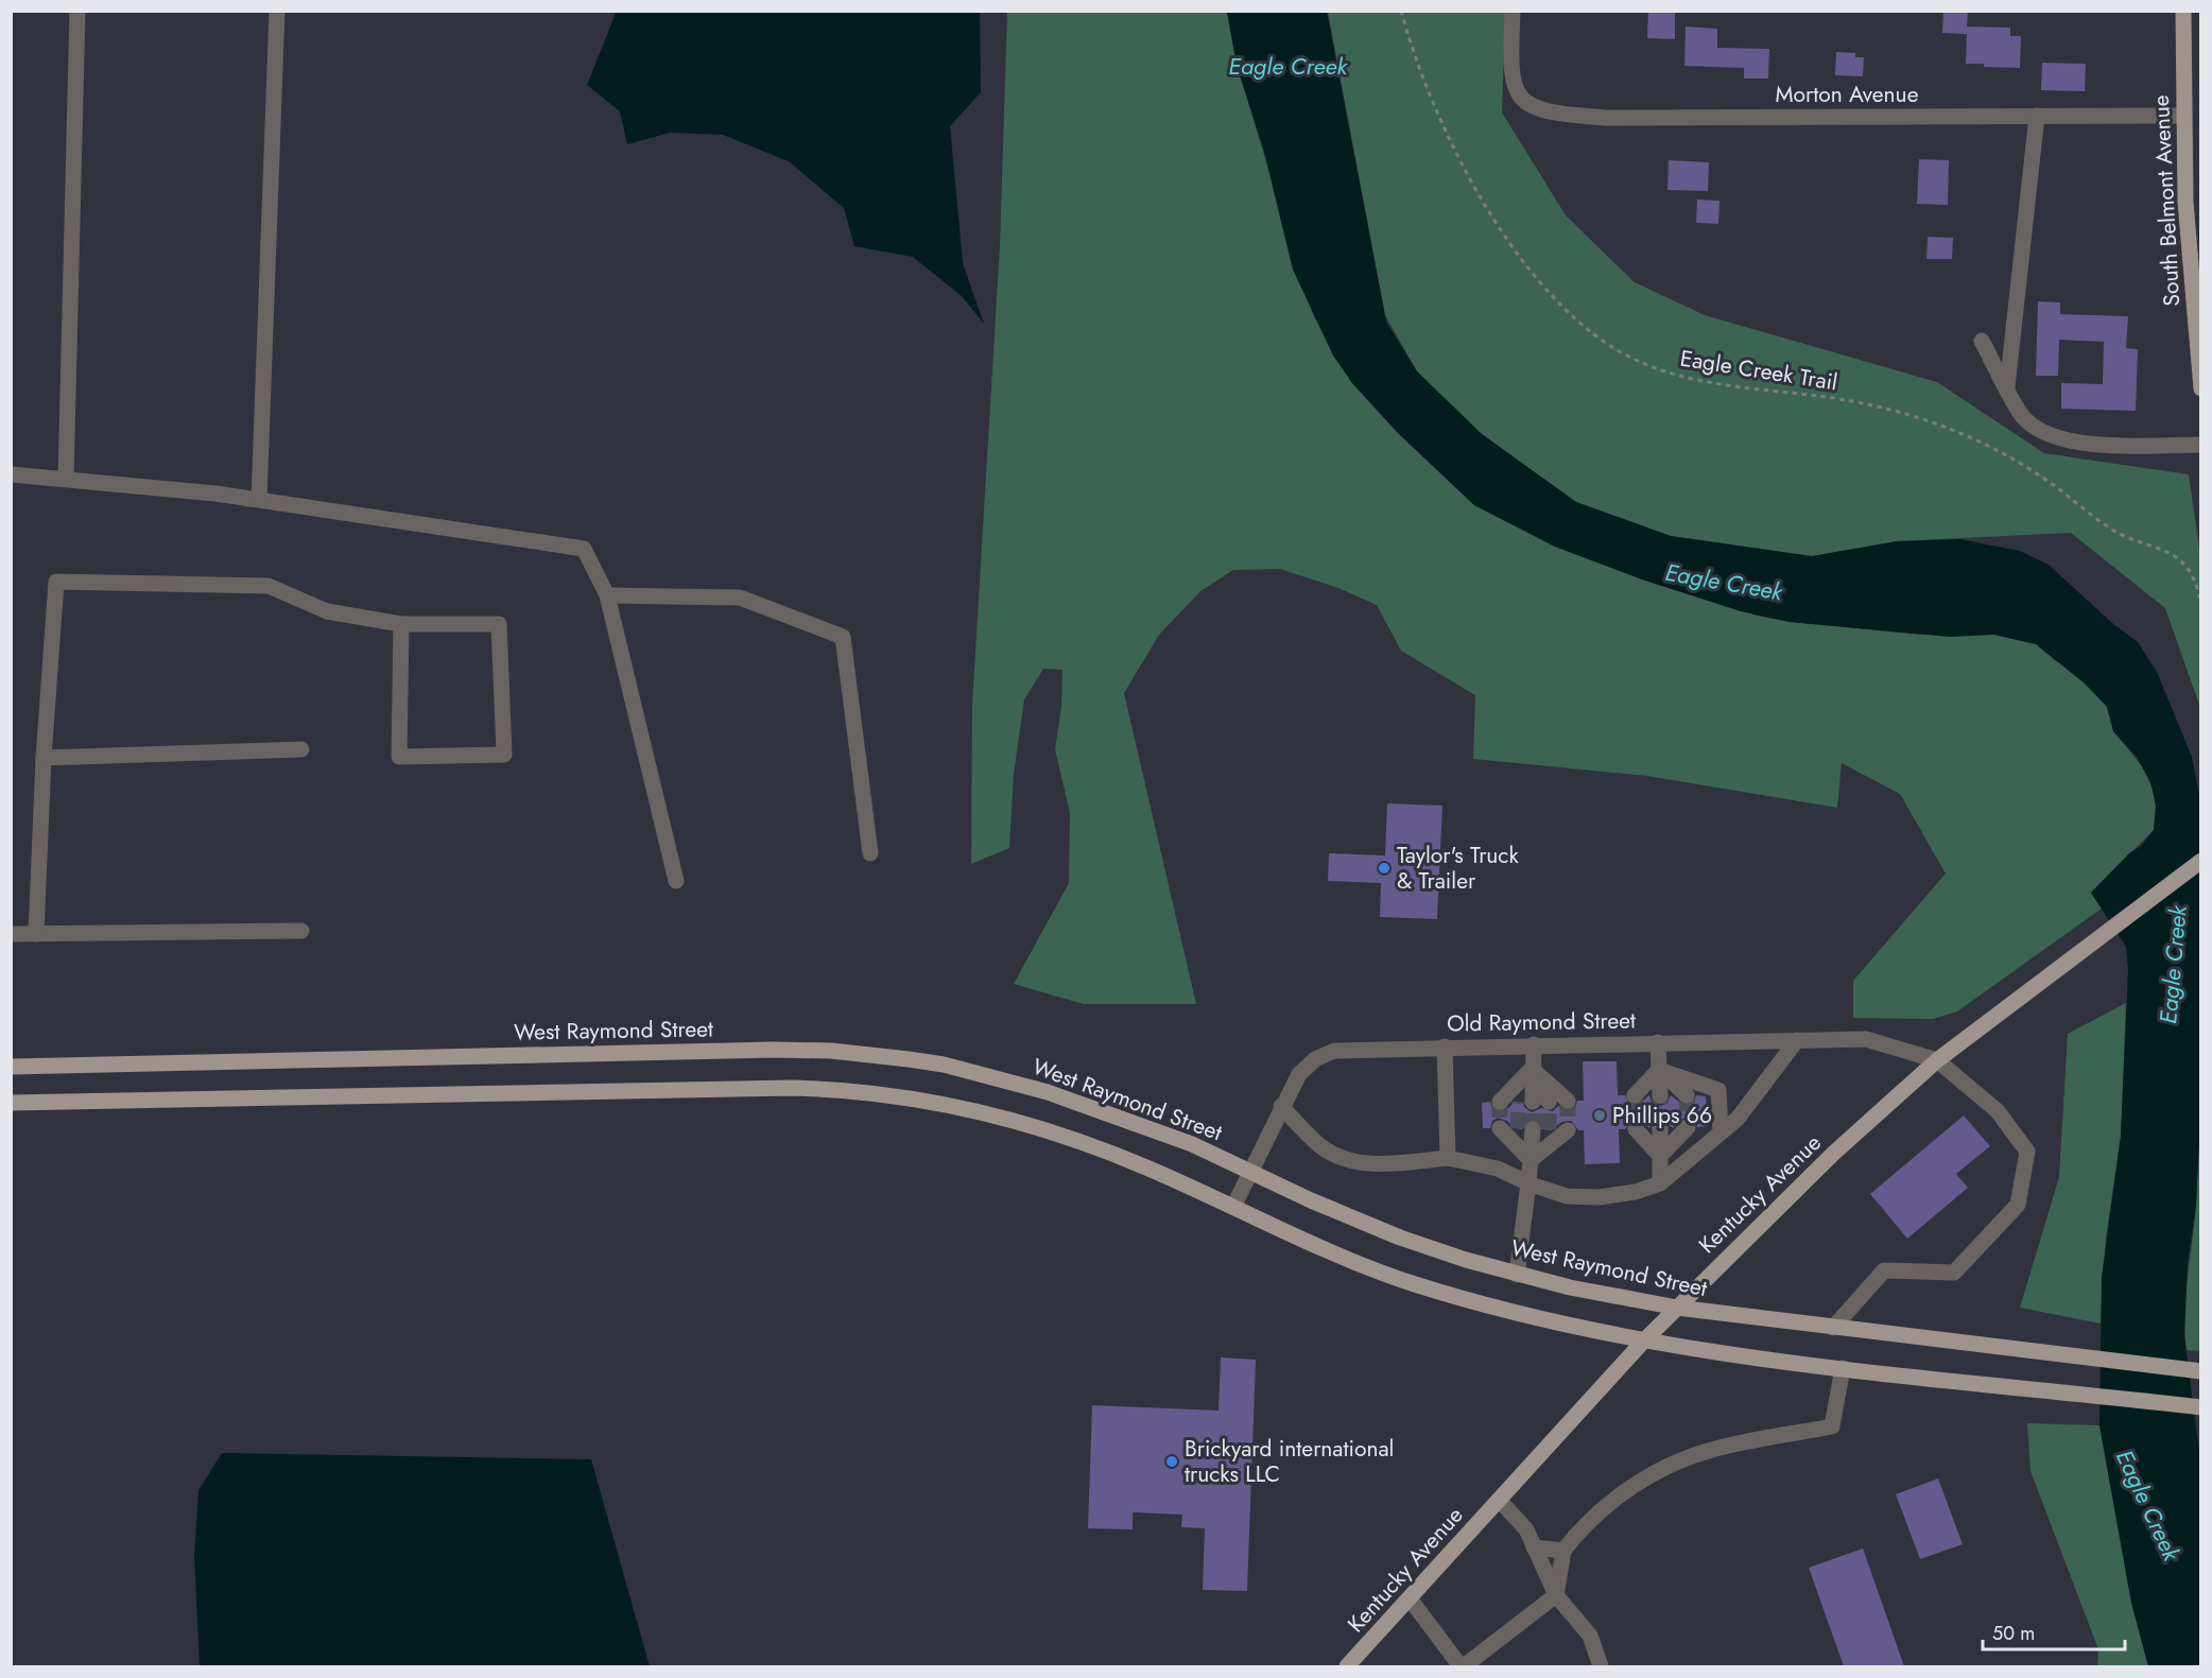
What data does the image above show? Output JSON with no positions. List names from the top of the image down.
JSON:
{
  "streets": {
    "main road": ["South Belmont Avenue", "West Raymond Street", "Kentucky Avenue"],
    "street": ["Morton Avenue", "Old Raymond Street"],
    "path": ["Eagle Creek Trail"]
  },
  "crossings": [
    ["Morton Avenue", "South Belmont Avenue"],
    ["Old Raymond Street", "West Raymond Street"],
    ["Old Raymond Street", "Kentucky Avenue"],
    ["West Raymond Street", "Kentucky Avenue"]
  ],
  "water": ["Eagle Creek"],
  "places": ["Taylor's Truck & Trailer", "Phillips 66", "Brickyard international trucks LLC"],
  "scale_bar": "50 m"
}
